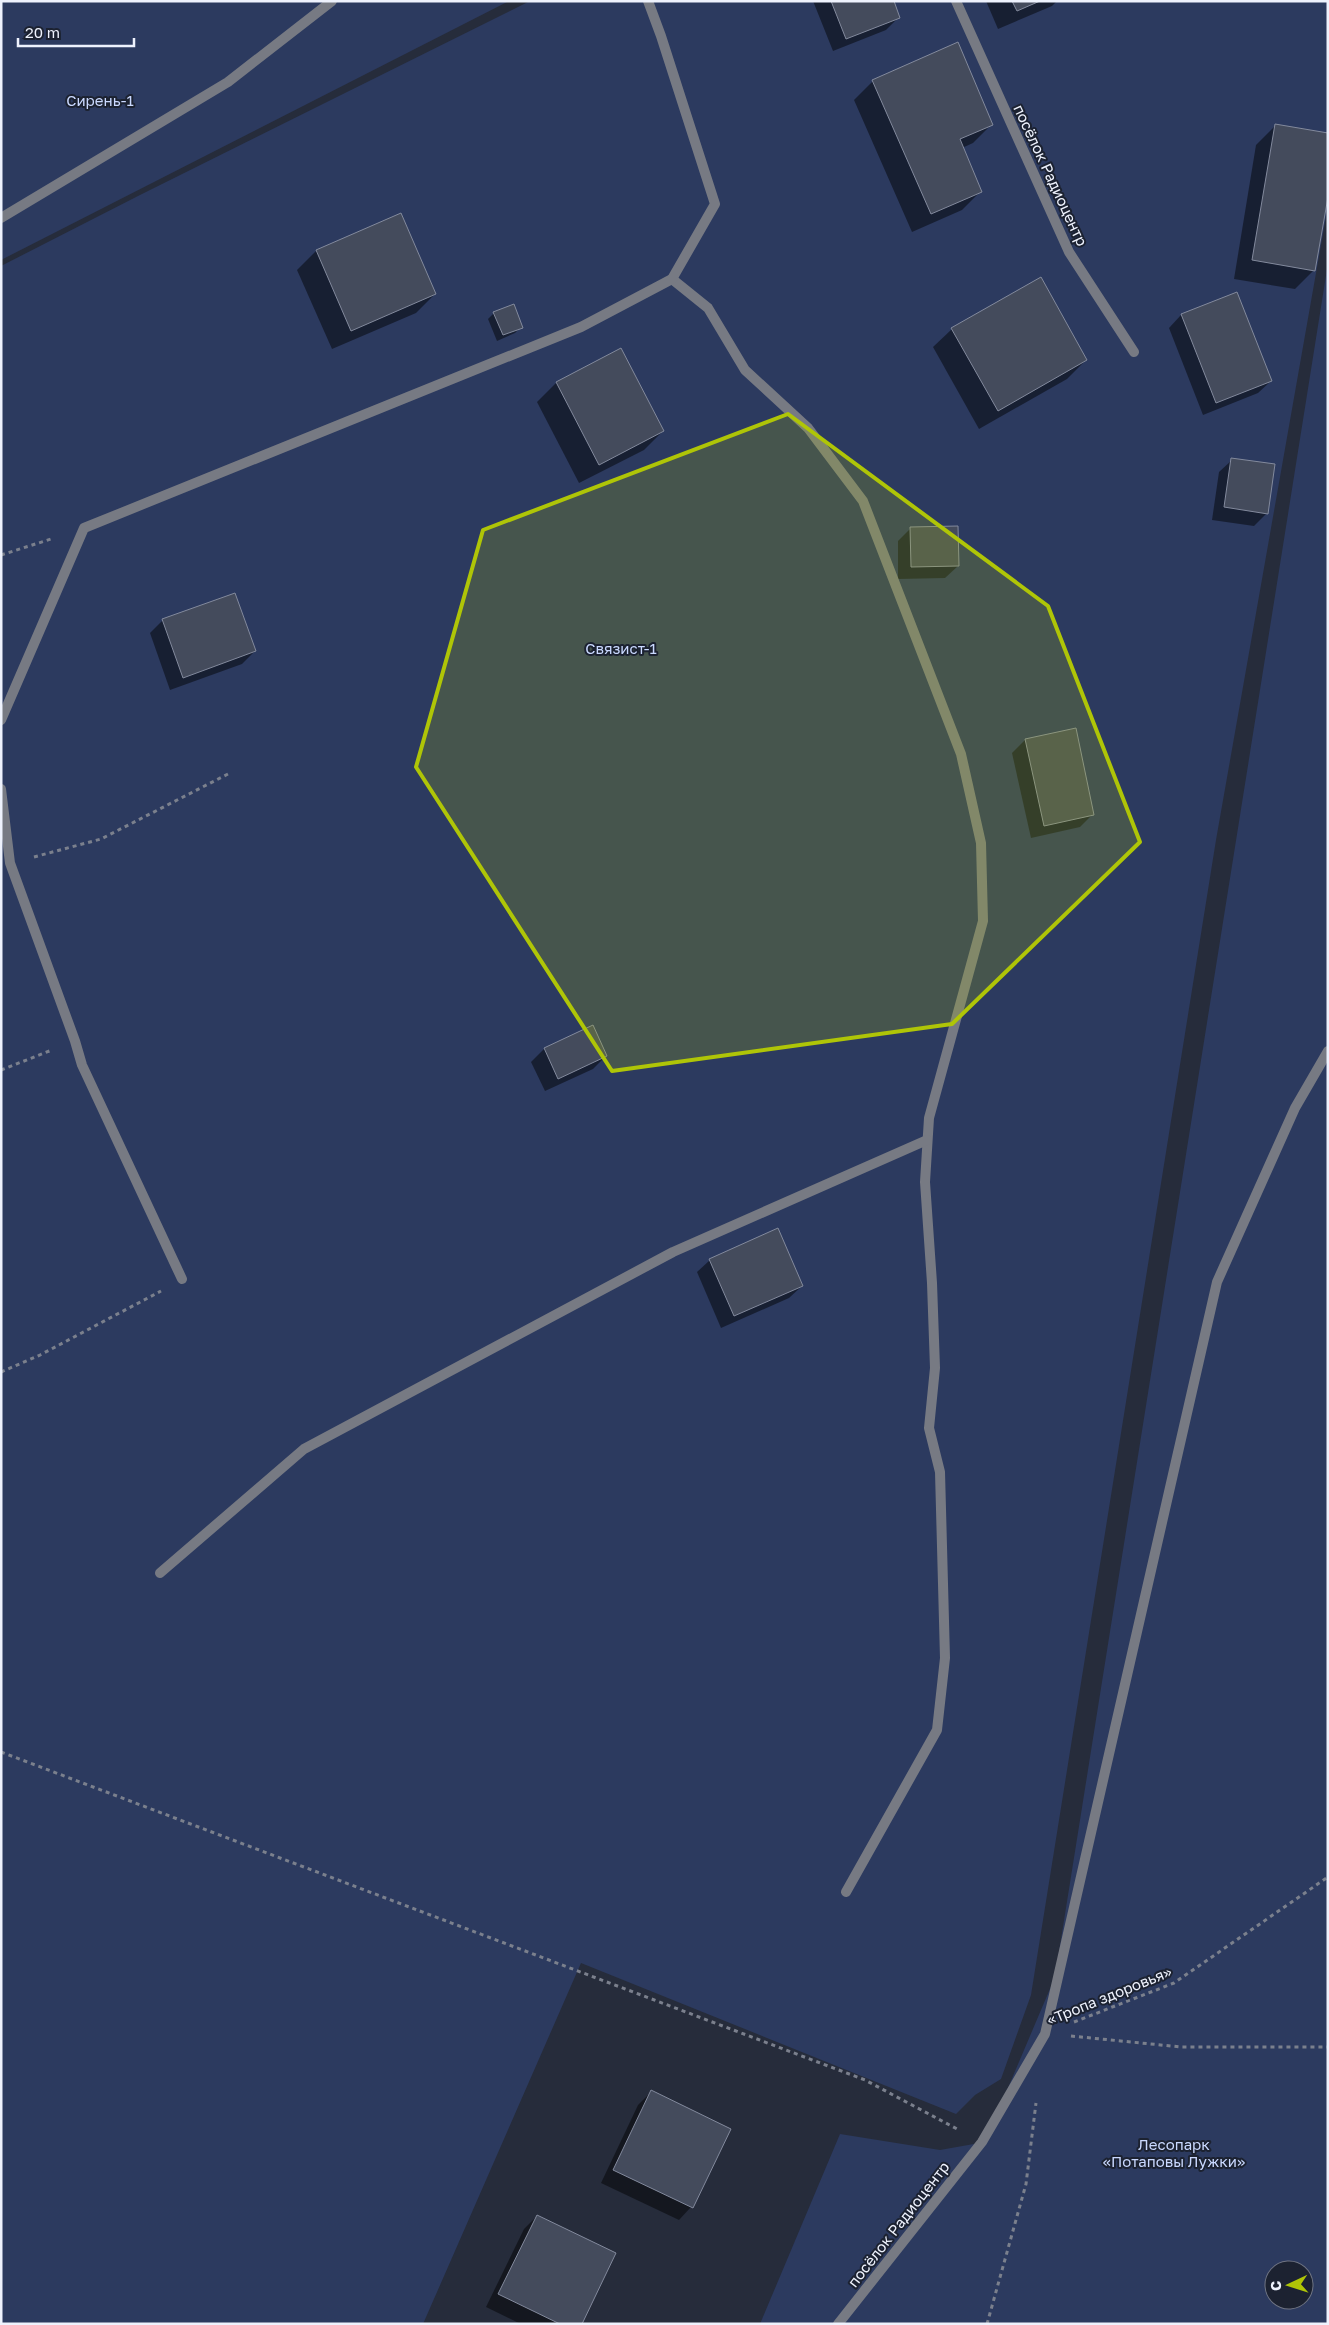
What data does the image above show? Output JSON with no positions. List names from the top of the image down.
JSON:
{
  "streets": {
    "street": ["посёлок Радиоцентр"],
    "path": ["«Тропа здоровья»"]
  },
  "crossings": [
    ["посёлок Радиоцентр", "«Тропа здоровья»"]
  ],
  "parks": ["Сирень-1", "Связист-1", "Лесопарк «Потаповы Лужки»"],
  "scale_bar": "20 m",
  "north": "left"
}
